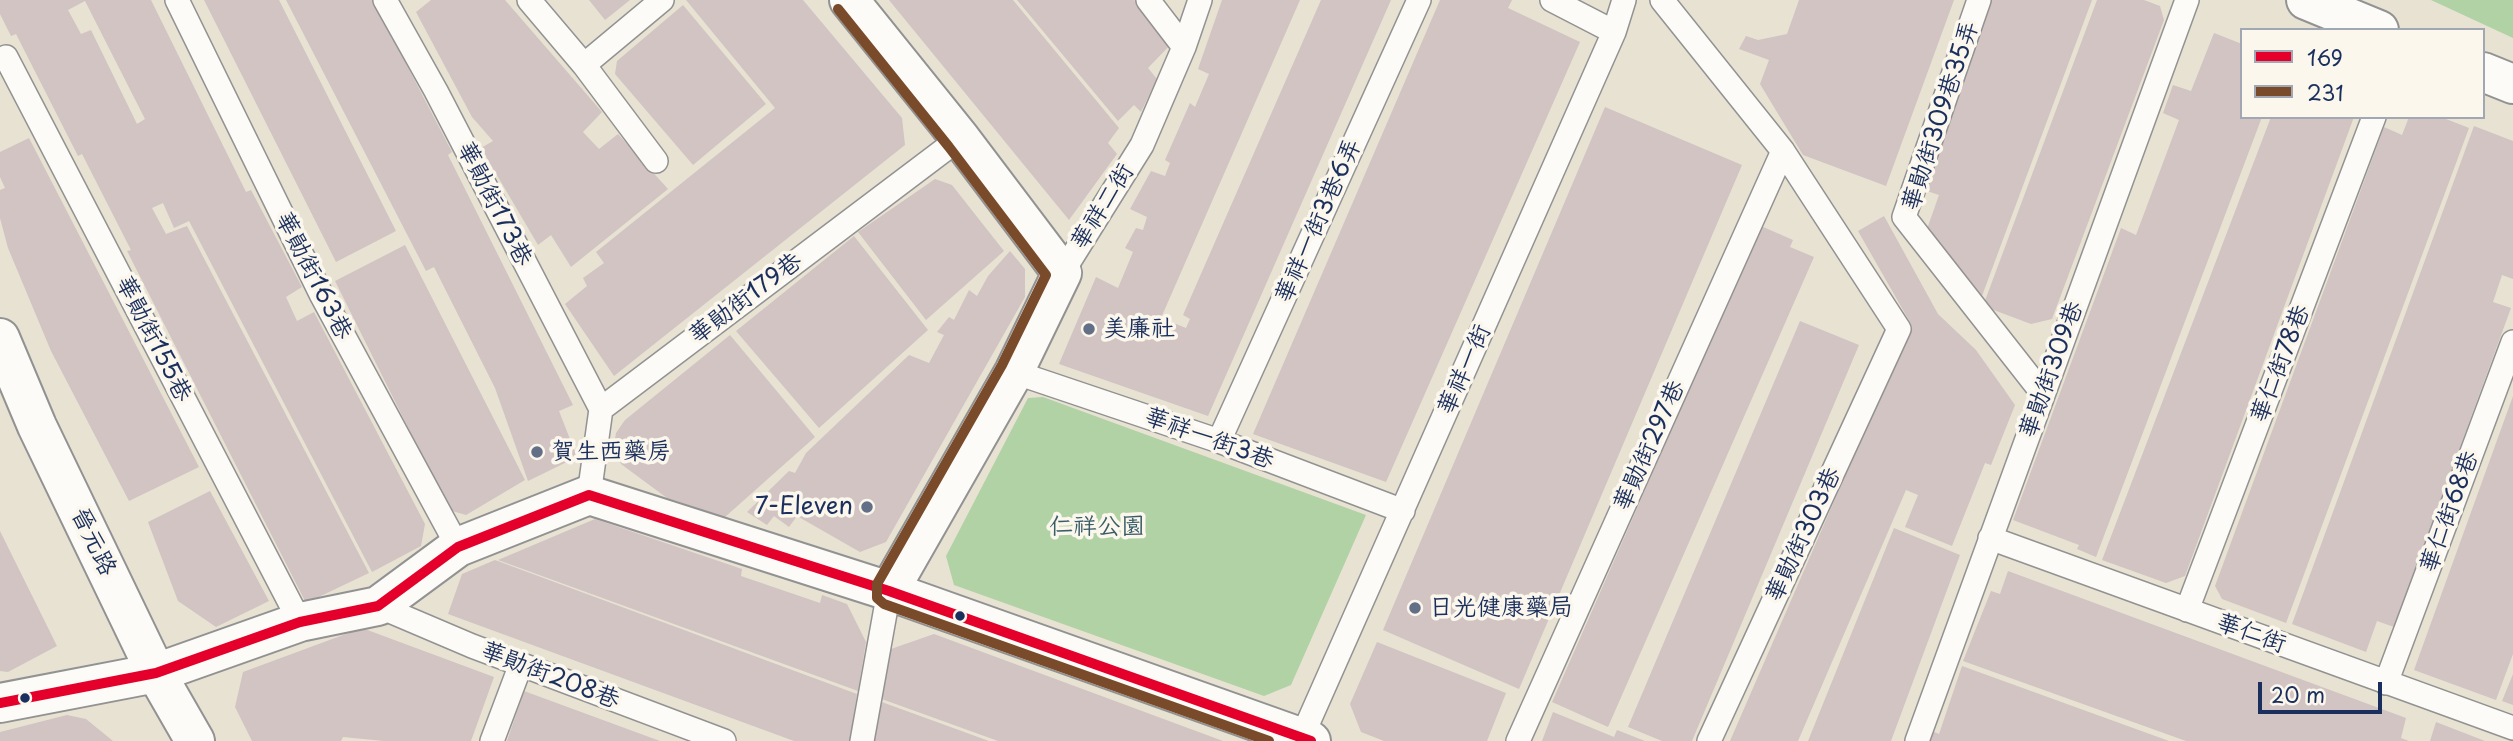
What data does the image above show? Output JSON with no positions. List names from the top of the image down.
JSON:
{
  "streets": {
    "street": ["華祥二街", "晉元路"],
    "lane": [
      "華勛街309巷35弄",
      "華勛街173巷",
      "華祥一街3巷6弄",
      "華勛街163巷",
      "華勛街179巷",
      "華勛街155巷",
      "華仁街78巷",
      "華祥一街",
      "華勛街309巷",
      "華祥一街3巷",
      "華勛街297巷",
      "華仁街68巷",
      "華勛街303巷",
      "華仁街",
      "華勛街208巷"
    ]
  },
  "crossings": [
    ["華勛街309巷35弄", "華勛街309巷"],
    ["華勛街173巷", "華勛街179巷"],
    ["華祥二街", "華祥一街3巷"],
    ["華祥一街3巷6弄", "華祥一街3巷"],
    ["華仁街78巷", "華仁街"],
    ["華祥一街", "華祥一街3巷"],
    ["華勛街309巷", "華仁街"],
    ["華勛街297巷", "華勛街303巷"],
    ["華仁街68巷", "華仁街"]
  ],
  "parks": ["仁祥公園"],
  "places": [
    "美廉社",
    "賀生西藥房",
    "7-Eleven",
    "日光健康藥局"
  ],
  "lines": ["transit line 231", "transit line 169"],
  "legend": ["169", "231"],
  "scale_bar": "20 m"
}
